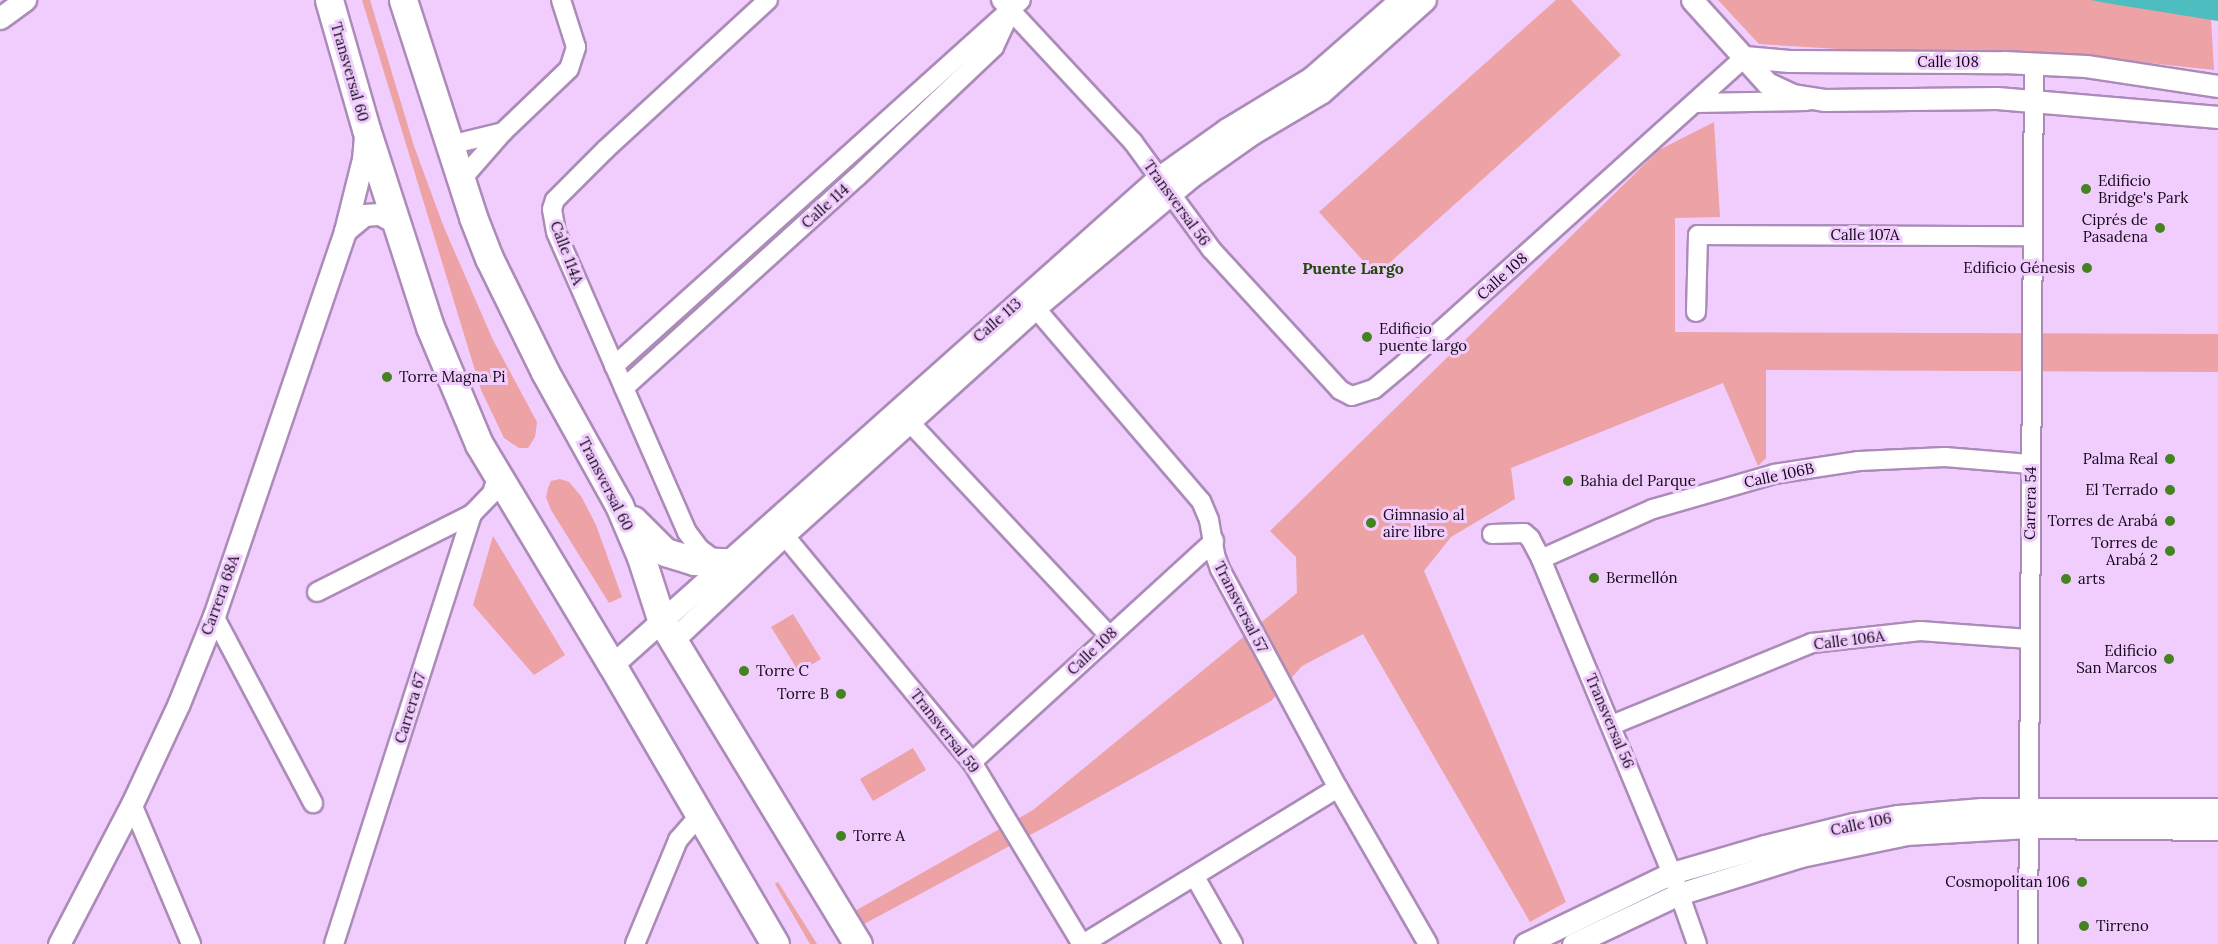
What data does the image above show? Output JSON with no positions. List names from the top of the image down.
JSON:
{
  "streets": {
    "main road": ["Transversal 60"],
    "street": [
      "Calle 108",
      "Transversal 56",
      "Calle 114",
      "Calle 107A",
      "Calle 114A",
      "Calle 113",
      "Calle 106B",
      "Carrera 54",
      "Carrera 68A",
      "Transversal 57",
      "Calle 106A",
      "Carrera 67",
      "Transversal 59",
      "Calle 106"
    ]
  },
  "crossings": [
    ["Calle 108", "Transversal 56"],
    ["Calle 108", "Carrera 54"],
    ["Calle 108", "Transversal 57"],
    ["Calle 108", "Transversal 59"],
    ["Transversal 60", "Calle 113"],
    ["Transversal 60", "Carrera 68A"],
    ["Transversal 60", "Carrera 67"],
    ["Transversal 56", "Calle 114"],
    ["Transversal 56", "Calle 113"],
    ["Transversal 56", "Calle 106B"],
    ["Transversal 56", "Calle 106A"],
    ["Transversal 56", "Calle 106"],
    ["Calle 114", "Calle 114A"],
    ["Calle 107A", "Carrera 54"],
    ["Calle 114A", "Calle 113"],
    ["Calle 113", "Transversal 57"],
    ["Calle 113", "Transversal 59"],
    ["Calle 106B", "Carrera 54"],
    ["Carrera 54", "Calle 106A"],
    ["Carrera 54", "Calle 106"]
  ],
  "districts": ["Puente Largo"],
  "places": [
    "Edificio Bridge's Park",
    "Ciprés de Pasadena",
    "Edificio Génesis",
    "Edificio puente largo",
    "Torre Magna Pi",
    "Palma Real",
    "Bahia del Parque",
    "El Terrado",
    "Torres de Arabá",
    "Gimnasio al aire libre",
    "Torres de Arabá 2",
    "Bermellón",
    "arts",
    "Edificio San Marcos",
    "Torre C",
    "Torre B",
    "Torre A",
    "Cosmopolitan 106",
    "Tirreno"
  ]
}
